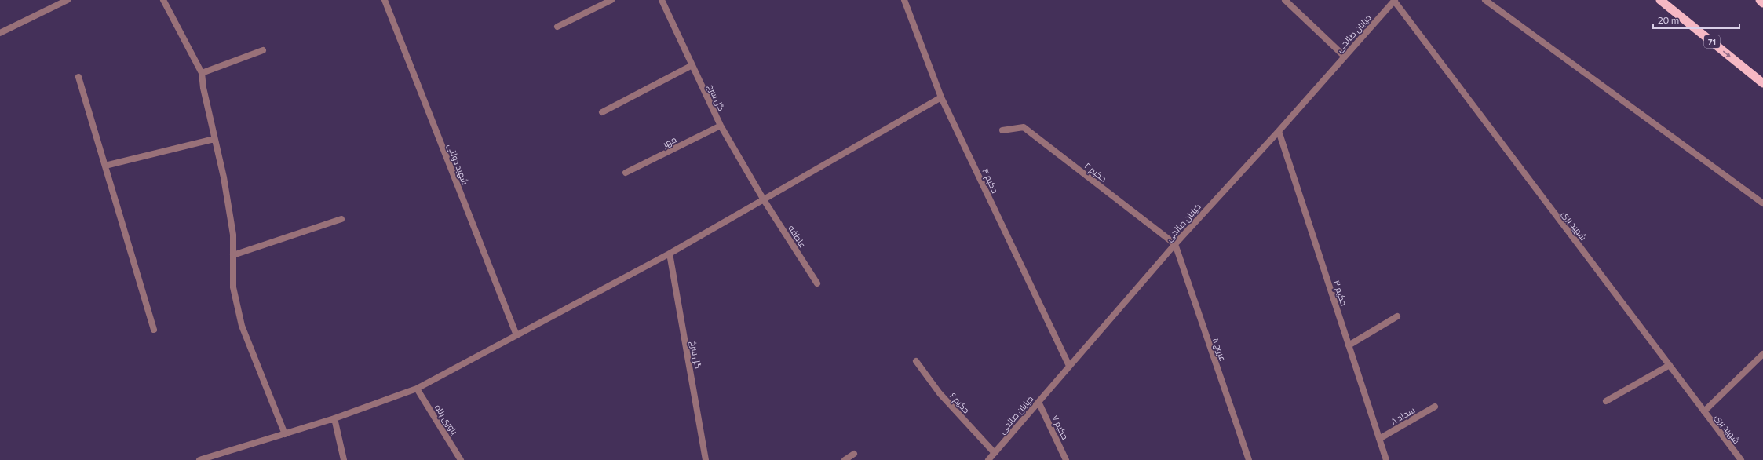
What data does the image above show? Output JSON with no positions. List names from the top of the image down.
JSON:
{
  "streets": {
    "highway": ["71"],
    "street": [
      "خیابان صالحی",
      "گل سرخ",
      "مهر",
      "شهید دولتی",
      "حکیم ۲",
      "حکیم ۴",
      "شهید بری",
      "عاطفه",
      "حکیم ۳",
      "عروج ۵",
      "حکیم ۶",
      "سجاد ۸",
      "یاوری پناه",
      "حکیم ۷"
    ]
  },
  "crossings": [
    ["خیابان صالحی", "حکیم ۲"],
    ["خیابان صالحی", "حکیم ۴"],
    ["خیابان صالحی", "شهید بری"],
    ["خیابان صالحی", "حکیم ۳"],
    ["خیابان صالحی", "عروج ۵"],
    ["خیابان صالحی", "حکیم ۶"],
    ["خیابان صالحی", "حکیم ۷"],
    ["گل سرخ", "مهر"],
    ["گل سرخ", "عاطفه"],
    ["حکیم ۲", "عروج ۵"],
    ["حکیم ۳", "سجاد ۸"]
  ],
  "scale_bar": "20 m"
}
